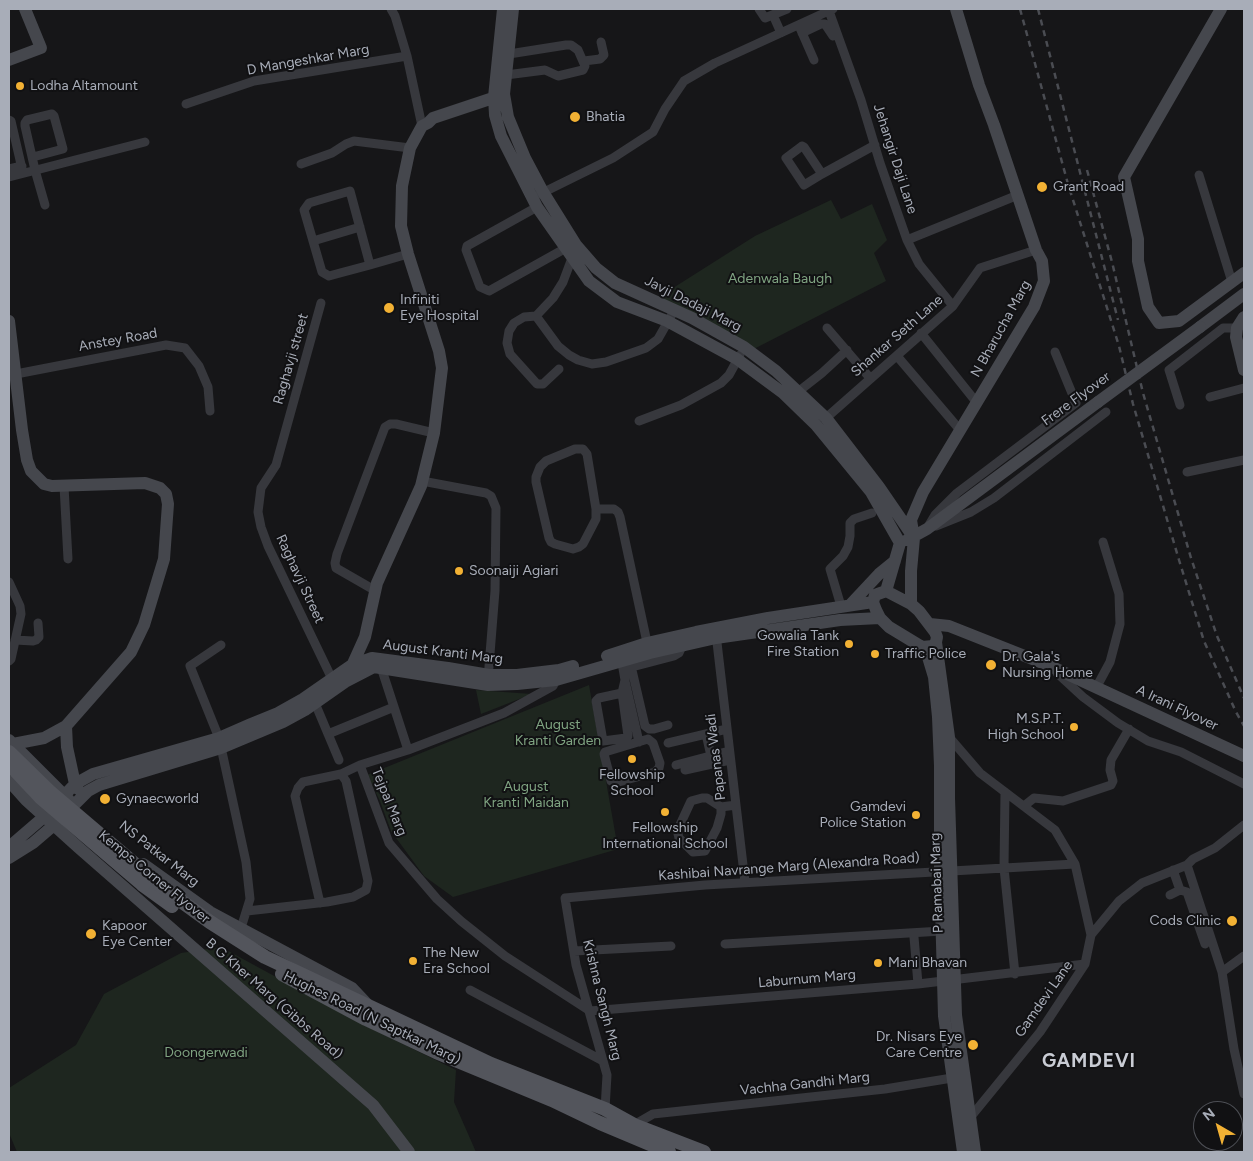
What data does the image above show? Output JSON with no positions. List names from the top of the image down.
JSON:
{
  "streets": {
    "main road": [
      "Javji Dadaji Marg",
      "N Bharucha Marg",
      "Frere Flyover",
      "August Kranti Marg",
      "A Irani Flyover",
      "NS Patkar Marg",
      "Kemps Corner Flyover",
      "P Ramabai Marg",
      "B G Kher Marg (Gibbs Road)",
      "Hughes Road (N Saptkar Marg)"
    ],
    "street": [
      "D Mangeshkar Marg",
      "Jehangir Daji Lane",
      "Shankar Seth Lane",
      "Anstey Road",
      "Raghavji street",
      "Raghavji Street",
      "Papanas Wadi",
      "Tejpal Marg",
      "Kashibai Navrange Marg (Alexandra Road)",
      "Laburnum Marg",
      "Gamdevi Lane",
      "Krishna Sangh Marg",
      "Vachha Gandhi Marg"
    ]
  },
  "crossings": [
    ["Jehangir Daji Lane", "Shankar Seth Lane"],
    ["Javji Dadaji Marg", "N Bharucha Marg"],
    ["Javji Dadaji Marg", "Shankar Seth Lane"],
    ["Javji Dadaji Marg", "Frere Flyover"],
    ["N Bharucha Marg", "Shankar Seth Lane"],
    ["N Bharucha Marg", "Frere Flyover"],
    ["Raghavji street", "Raghavji Street"],
    ["Raghavji Street", "August Kranti Marg"],
    ["August Kranti Marg", "Papanas Wadi"],
    ["August Kranti Marg", "Tejpal Marg"],
    ["August Kranti Marg", "NS Patkar Marg"],
    ["August Kranti Marg", "B G Kher Marg (Gibbs Road)"],
    ["A Irani Flyover", "P Ramabai Marg"],
    ["Papanas Wadi", "Kashibai Navrange Marg (Alexandra Road)"],
    ["Tejpal Marg", "Laburnum Marg"],
    ["Tejpal Marg", "Krishna Sangh Marg"],
    ["NS Patkar Marg", "Kemps Corner Flyover"],
    ["Kashibai Navrange Marg (Alexandra Road)", "P Ramabai Marg"],
    ["Kashibai Navrange Marg (Alexandra Road)", "Gamdevi Lane"],
    ["Kashibai Navrange Marg (Alexandra Road)", "Krishna Sangh Marg"],
    ["Kemps Corner Flyover", "B G Kher Marg (Gibbs Road)"],
    ["Kemps Corner Flyover", "Krishna Sangh Marg"],
    ["Kemps Corner Flyover", "Hughes Road (N Saptkar Marg)"],
    ["Kemps Corner Flyover", "Vachha Gandhi Marg"],
    ["P Ramabai Marg", "Laburnum Marg"],
    ["P Ramabai Marg", "Gamdevi Lane"],
    ["P Ramabai Marg", "Vachha Gandhi Marg"],
    ["Laburnum Marg", "Gamdevi Lane"],
    ["Laburnum Marg", "Krishna Sangh Marg"],
    ["B G Kher Marg (Gibbs Road)", "Hughes Road (N Saptkar Marg)"]
  ],
  "districts": ["GAMDEVI"],
  "parks": [
    "Adenwala Baugh",
    "August Kranti Garden",
    "August Kranti Maidan",
    "Doongerwadi"
  ],
  "places": [
    "Lodha Altamount",
    "Bhatia",
    "Grant Road",
    "Infiniti Eye Hospital",
    "Soonaiji Agiari",
    "Gowalia Tank Fire Station",
    "Traffic Police",
    "Dr. Gala's Nursing Home",
    "M.S.P.T. High School",
    "Fellowship School",
    "Gynaecworld",
    "Fellowship International School",
    "Gamdevi Police Station",
    "Cods Clinic",
    "Kapoor Eye Center",
    "The New Era School",
    "Mani Bhavan",
    "Dr. Nisars Eye Care Centre"
  ],
  "north": "top left"
}
